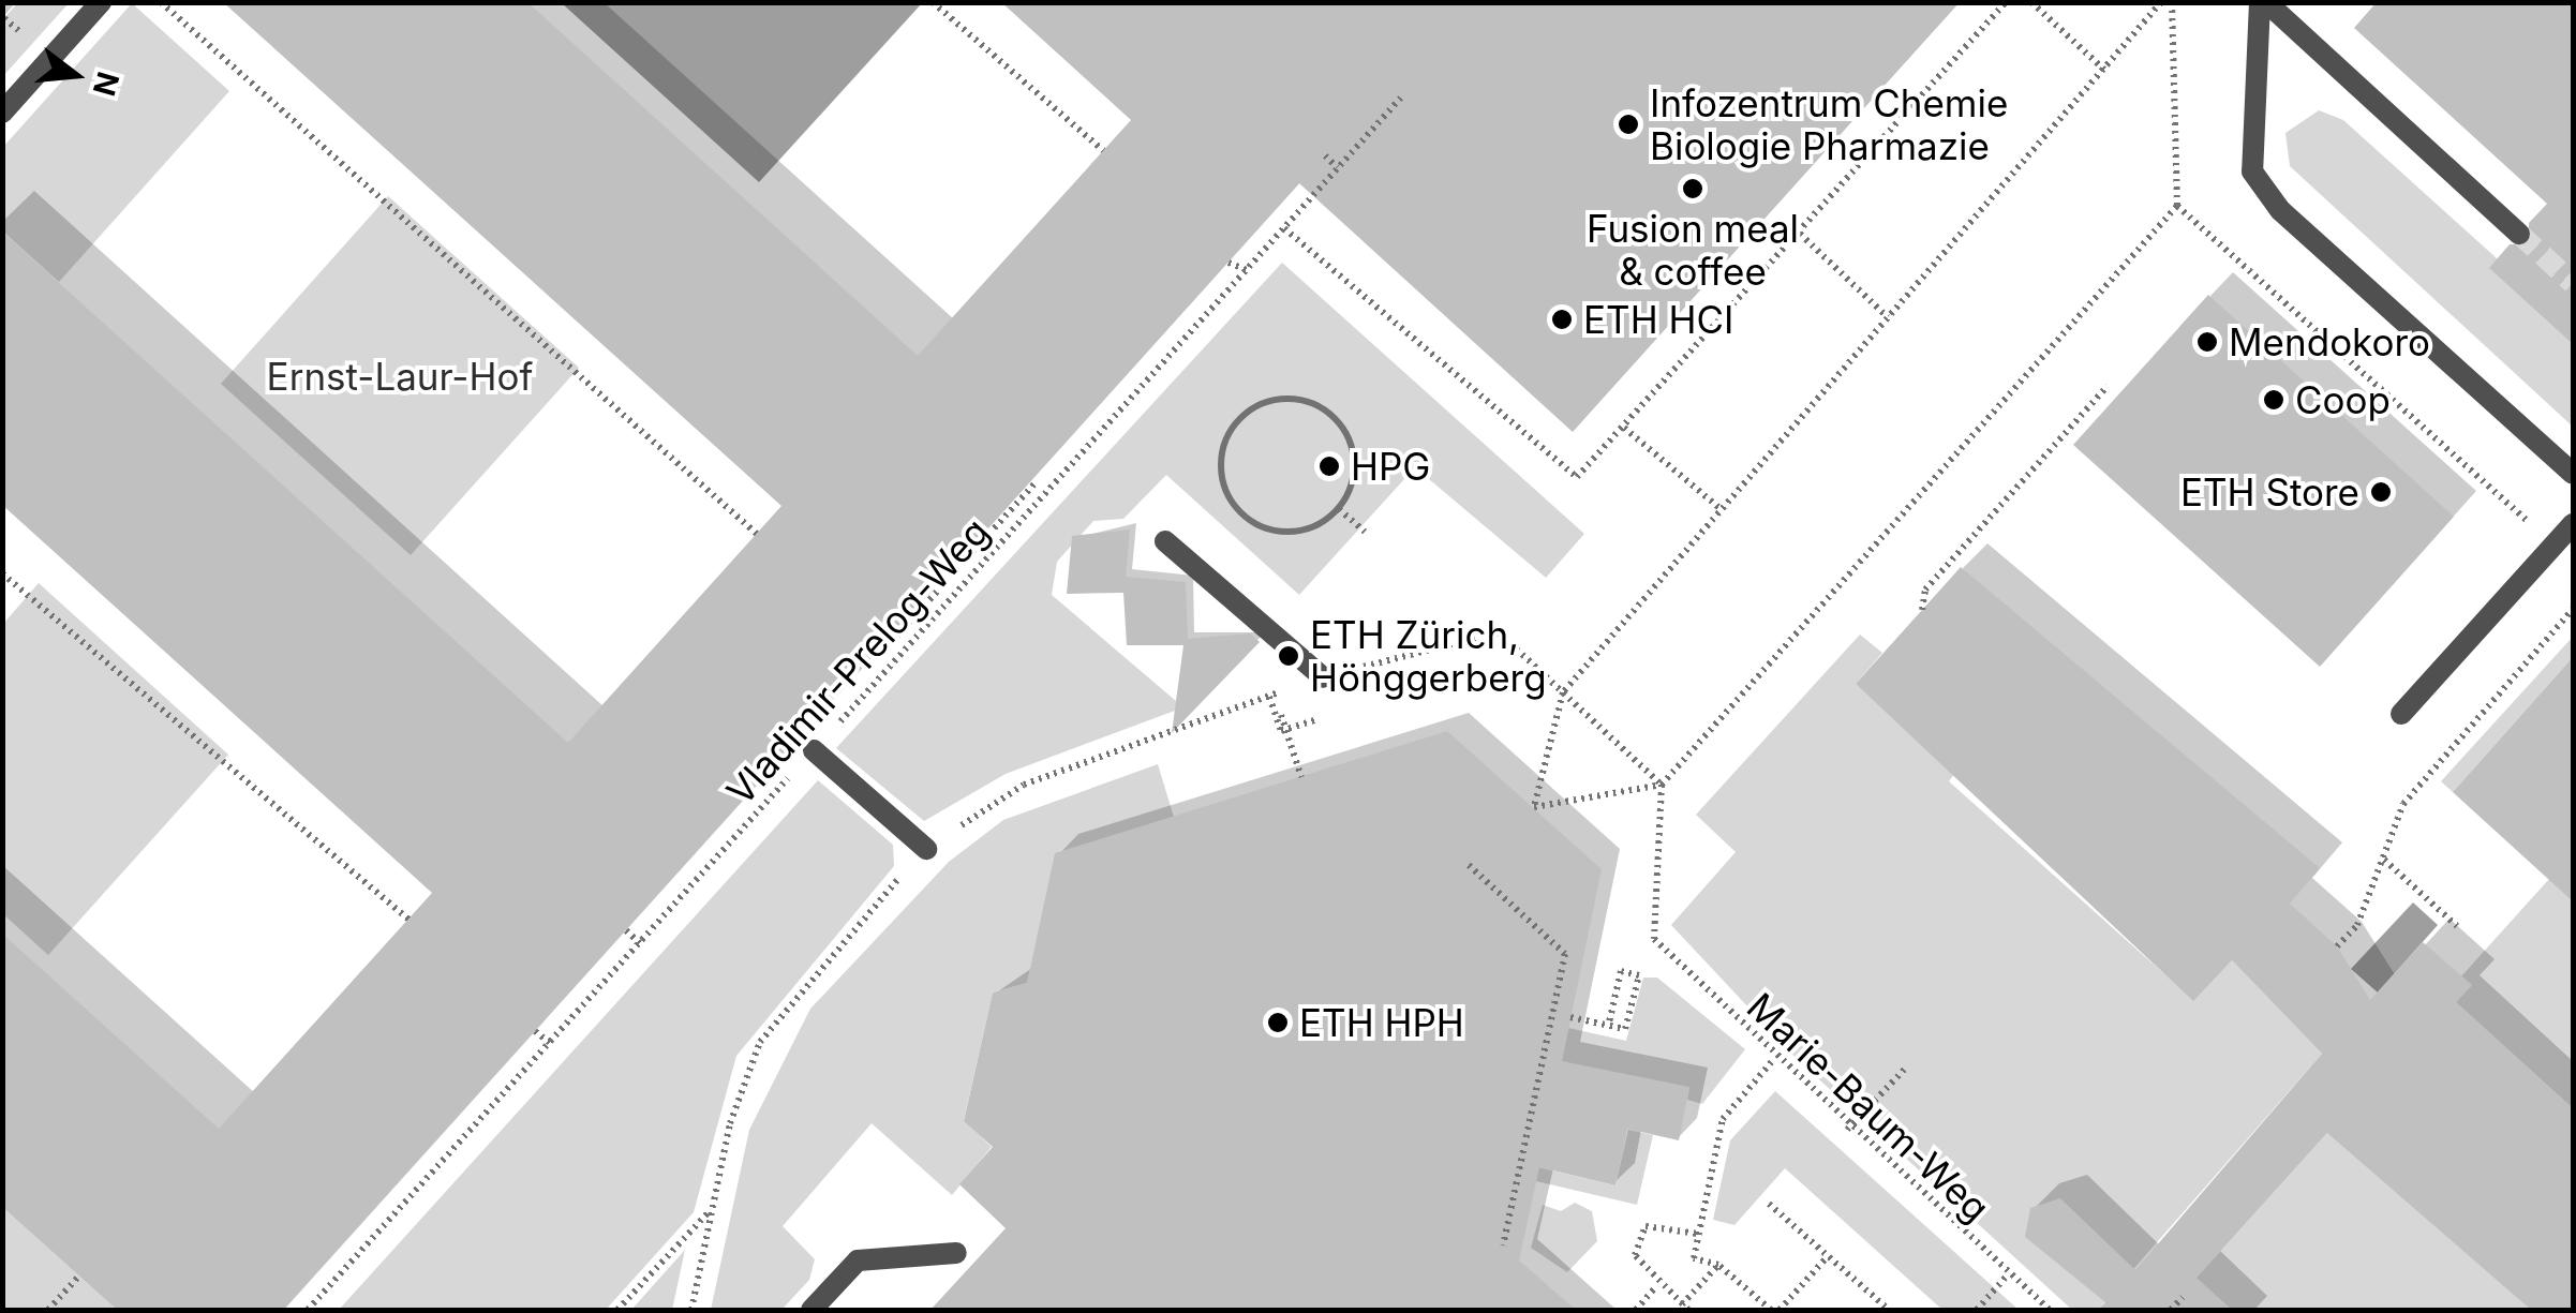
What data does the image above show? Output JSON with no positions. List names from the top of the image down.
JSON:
{
  "streets": {
    "path": ["Vladimir-Prelog-Weg", "Marie-Baum-Weg"]
  },
  "parks": ["Ernst-Laur-Hof"],
  "places": [
    "Infozentrum Chemie Biologie Pharmazie",
    "Fusion meal & coffee",
    "ETH HCI",
    "Mendokoro",
    "Coop",
    "HPG",
    "ETH Store",
    "ETH Zürich, Hönggerberg",
    "ETH HPH"
  ],
  "north": "right"
}
